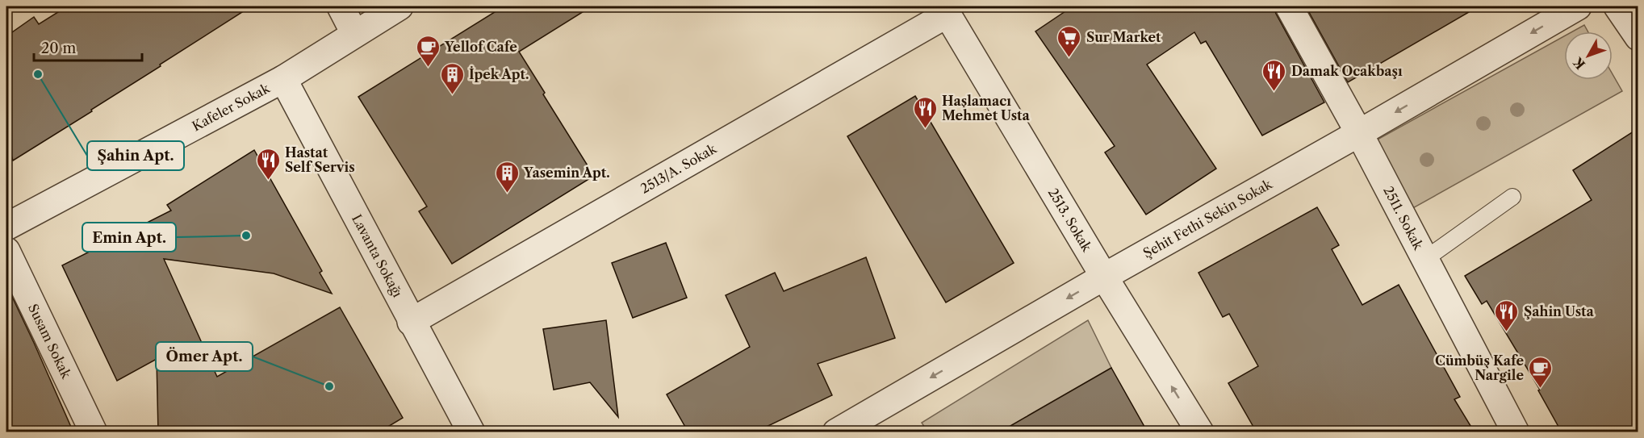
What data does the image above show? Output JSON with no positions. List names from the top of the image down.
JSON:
{
  "streets": {
    "street": [
      "Kafeler Sokak",
      "2513/A. Sokak",
      "2511. Sokak",
      "Şehit Fethi Sekin Sokak",
      "2513. Sokak",
      "Lavanta Sokağı",
      "Susam Sokak"
    ]
  },
  "crossings": [
    ["Kafeler Sokak", "Lavanta Sokağı"],
    ["2513/A. Sokak", "2513. Sokak"],
    ["2513/A. Sokak", "Lavanta Sokağı"],
    ["2511. Sokak", "Şehit Fethi Sekin Sokak"],
    ["Şehit Fethi Sekin Sokak", "2513. Sokak"]
  ],
  "one_way": ["Şehit Fethi Sekin Sokak", "2513. Sokak"],
  "places": {
    "supermarket": ["Sur Market"],
    "cafe": ["Yellof Cafe", "Cümbüş Kafe Nargile"],
    "other": ["Şahin Apt.", "Emin Apt.", "Ömer Apt."],
    "restaurant": [
      "Damak Ocakbaşı",
      "Haşlamacı Mehmet Usta",
      "Hastat Self Servis",
      "Şahin Usta"
    ],
    "building": ["İpek Apt.", "Yasemin Apt."]
  },
  "scale_bar": "20 m",
  "north": "bottom left"
}
